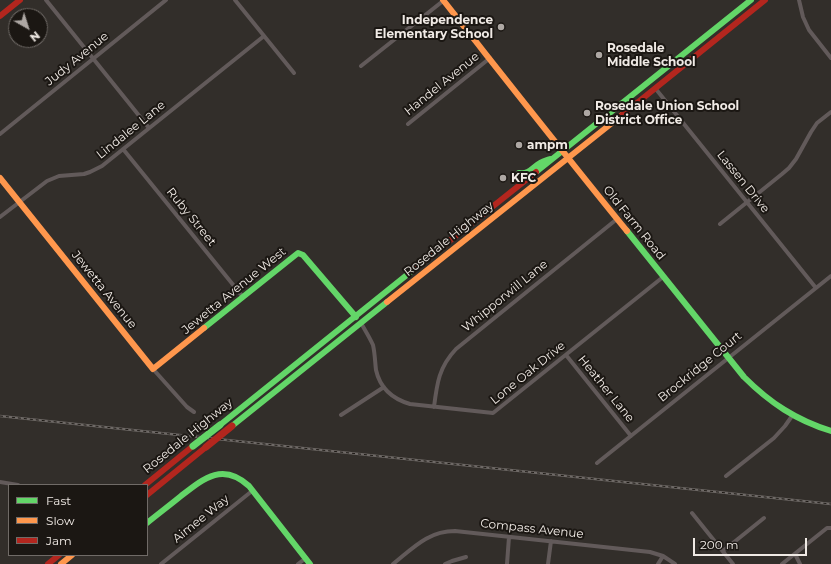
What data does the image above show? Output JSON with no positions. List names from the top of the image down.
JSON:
{
  "streets": {
    "main road": [
      "Old Farm Road",
      "Rosedale Highway",
      "Jewetta Avenue",
      "Jewetta Avenue West"
    ],
    "street": [
      "Judy Avenue",
      "Handel Avenue",
      "Lindalee Lane",
      "Lassen Drive",
      "Ruby Street",
      "Whipporwill Lane",
      "Brockridge Court",
      "Lone Oak Drive",
      "Heather Lane",
      "Aimee Way",
      "Compass Avenue"
    ]
  },
  "crossings": [
    ["Handel Avenue", "Old Farm Road"],
    ["Lindalee Lane", "Ruby Street"],
    ["Lindalee Lane", "Jewetta Avenue"],
    ["Lassen Drive", "Rosedale Highway"],
    ["Lassen Drive", "Brockridge Court"],
    ["Ruby Street", "Jewetta Avenue West"],
    ["Old Farm Road", "Rosedale Highway"],
    ["Old Farm Road", "Whipporwill Lane"],
    ["Old Farm Road", "Brockridge Court"],
    ["Old Farm Road", "Lone Oak Drive"],
    ["Rosedale Highway", "Jewetta Avenue West"],
    ["Rosedale Highway", "Lone Oak Drive"],
    ["Jewetta Avenue", "Jewetta Avenue West"],
    ["Whipporwill Lane", "Lone Oak Drive"],
    ["Brockridge Court", "Heather Lane"],
    ["Lone Oak Drive", "Heather Lane"]
  ],
  "places": [
    "Independence Elementary School",
    "Rosedale Middle School",
    "Rosedale Union School District Office",
    "ampm",
    "KFC"
  ],
  "legend": ["Fast", "Slow", "Jam"],
  "scale_bar": "200 m",
  "north": "bottom right"
}
